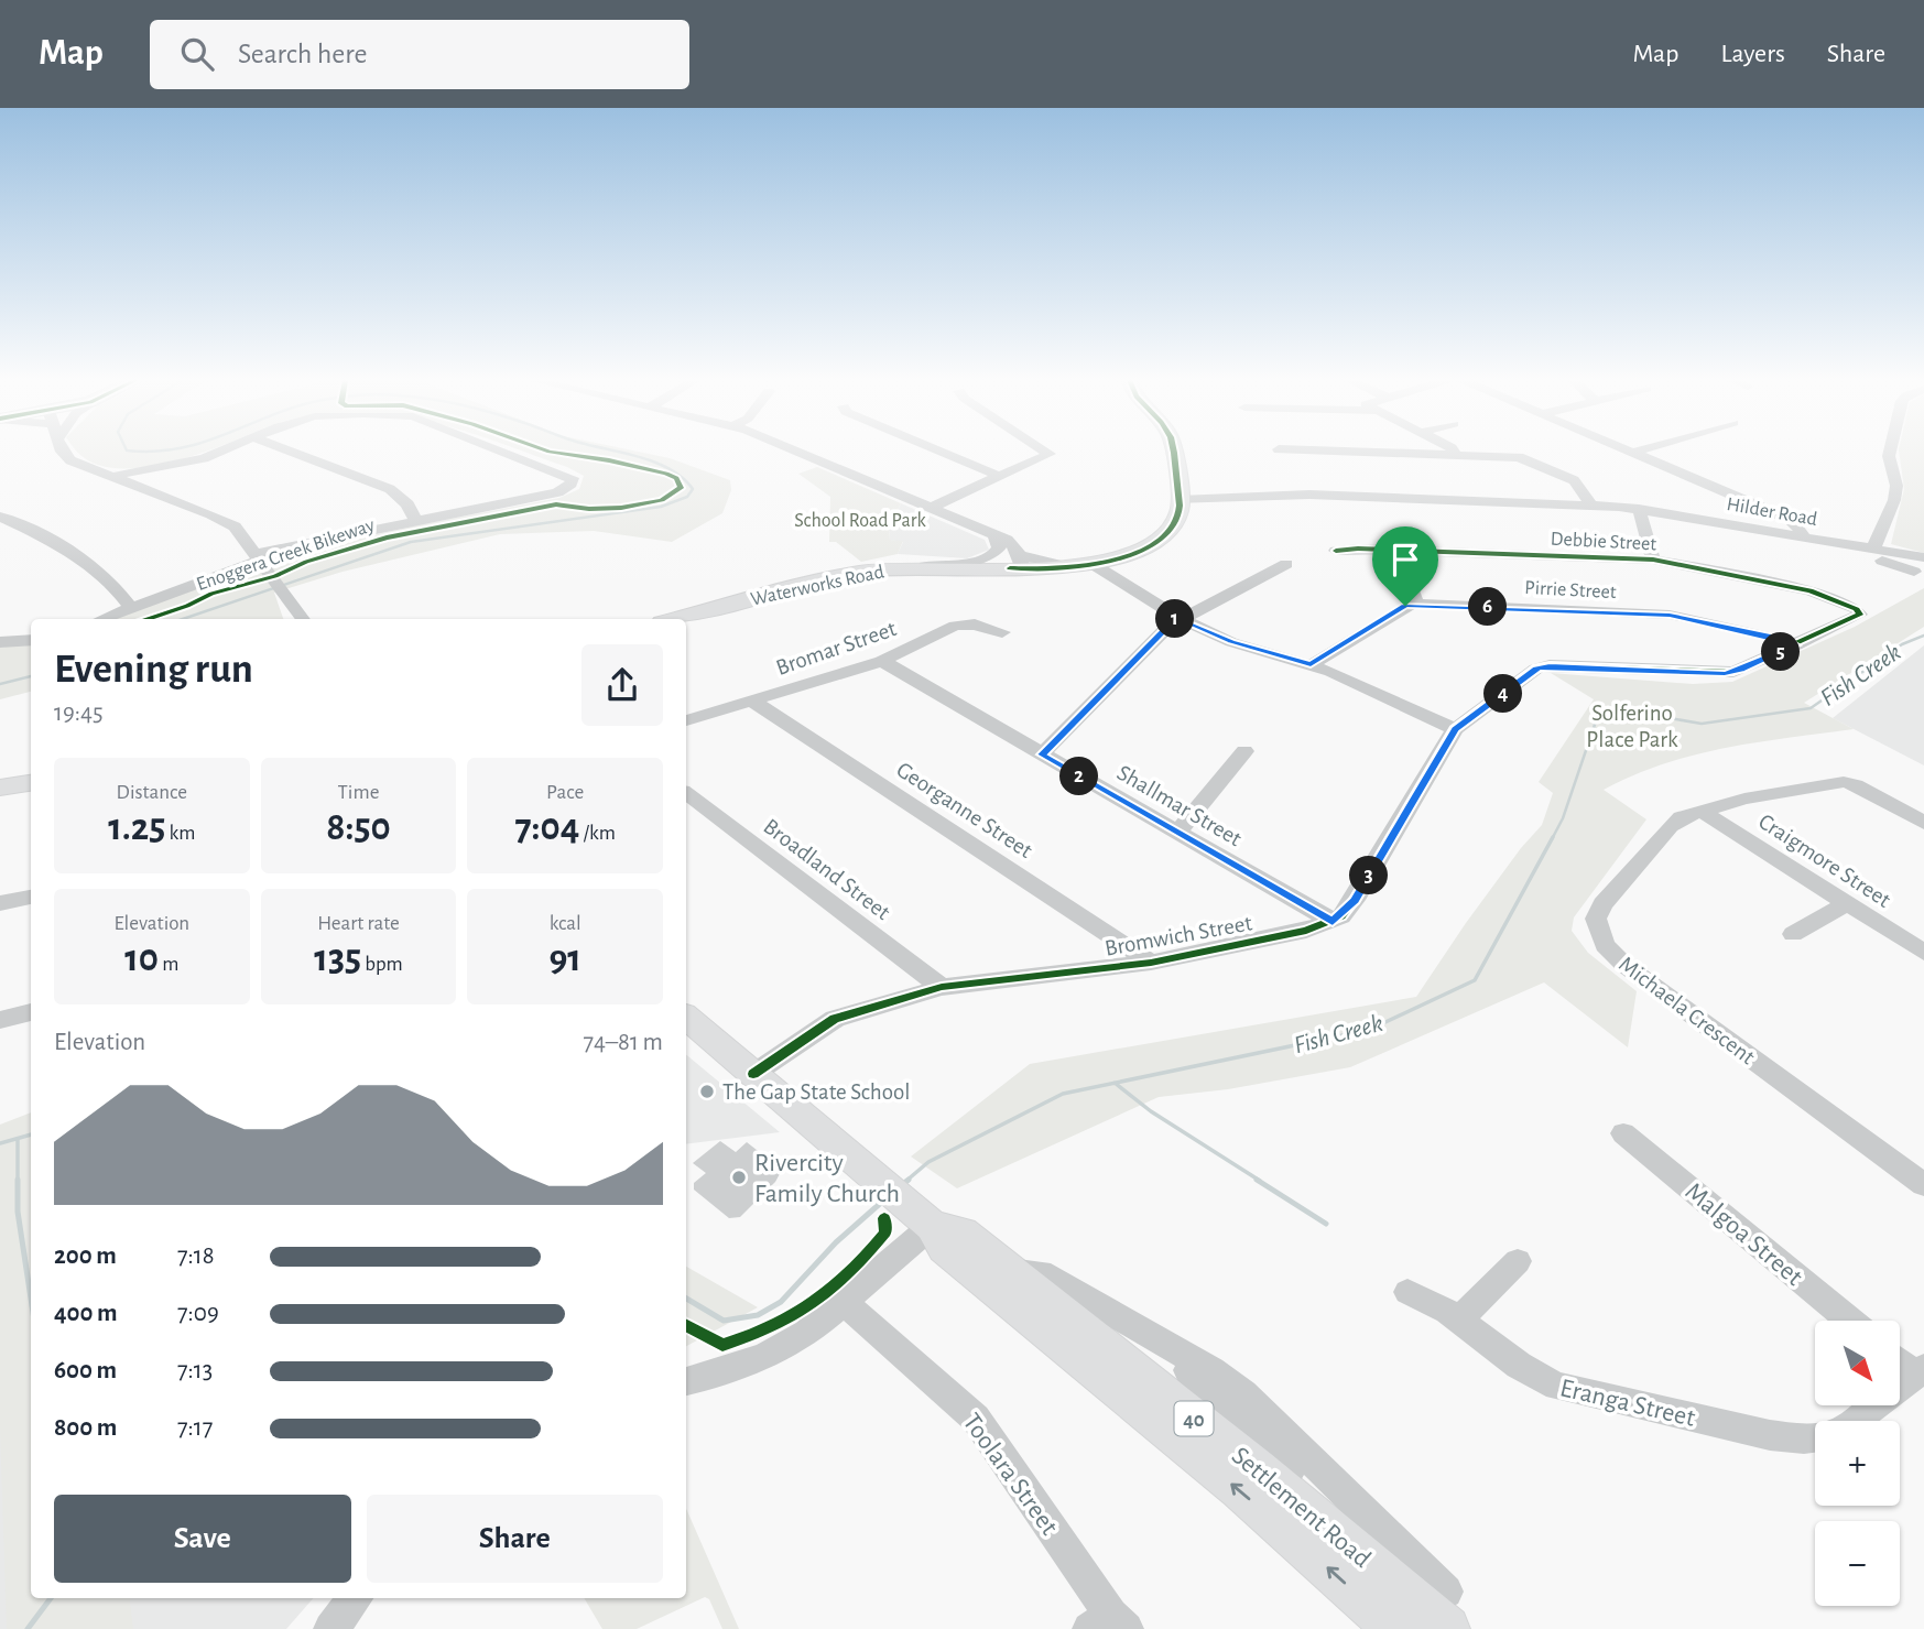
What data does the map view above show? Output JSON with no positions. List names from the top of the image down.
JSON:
{
  "streets": {
    "main road": ["Waterworks Road", "40", "Settlement Road"],
    "street": [
      "Hilder Road",
      "Debbie Street",
      "Pirrie Street",
      "Bromar Street",
      "Shallmar Street",
      "Georganne Street",
      "Craigmore Street",
      "Broadland Street",
      "Bromwich Street",
      "Michaela Crescent",
      "Malgoa Street",
      "Eranga Street",
      "Toolara Street"
    ],
    "cycle path": ["Enoggera Creek Bikeway"]
  },
  "crossings": [
    ["Hilder Road", "Waterworks Road"],
    ["Debbie Street", "Bromwich Street"],
    ["Pirrie Street", "Bromwich Street"],
    ["Bromar Street", "Shallmar Street"],
    ["Bromar Street", "Georganne Street"],
    ["Shallmar Street", "Bromwich Street"],
    ["Georganne Street", "Bromwich Street"],
    ["Craigmore Street", "Michaela Crescent"],
    ["Broadland Street", "Bromwich Street"],
    ["Bromwich Street", "Settlement Road"]
  ],
  "water": ["Fish Creek"],
  "parks": ["School Road Park", "Solferino Place Park"],
  "places": ["The Gap State School", "Rivercity Family Church"],
  "north": "bottom right",
  "page": {
    "header": "Map",
    "search": "Search here",
    "nav": ["Map", "Layers", "Share"],
    "pins": [
      "6",
      "1",
      "5",
      "4",
      "2",
      "3"
    ],
    "heading": ["Evening run", "19:45"],
    "stats": [
      ["Distance", "1.25 km"],
      ["Time", "8:50"],
      ["Pace", "7:04 /km"],
      ["Elevation", "10 m"],
      ["Heart rate", "135 bpm"],
      ["kcal", "91"]
    ],
    "chart": ["Elevation", "74–81 m"],
    "list": [
      {
        "name": "200 m",
        "note": "7:18"
      },
      {
        "name": "400 m",
        "note": "7:09"
      },
      {
        "name": "600 m",
        "note": "7:13"
      },
      {
        "name": "800 m",
        "note": "7:17"
      }
    ],
    "map_buttons": ["+", "−"],
    "buttons": ["Save", "Share"]
  }
}
